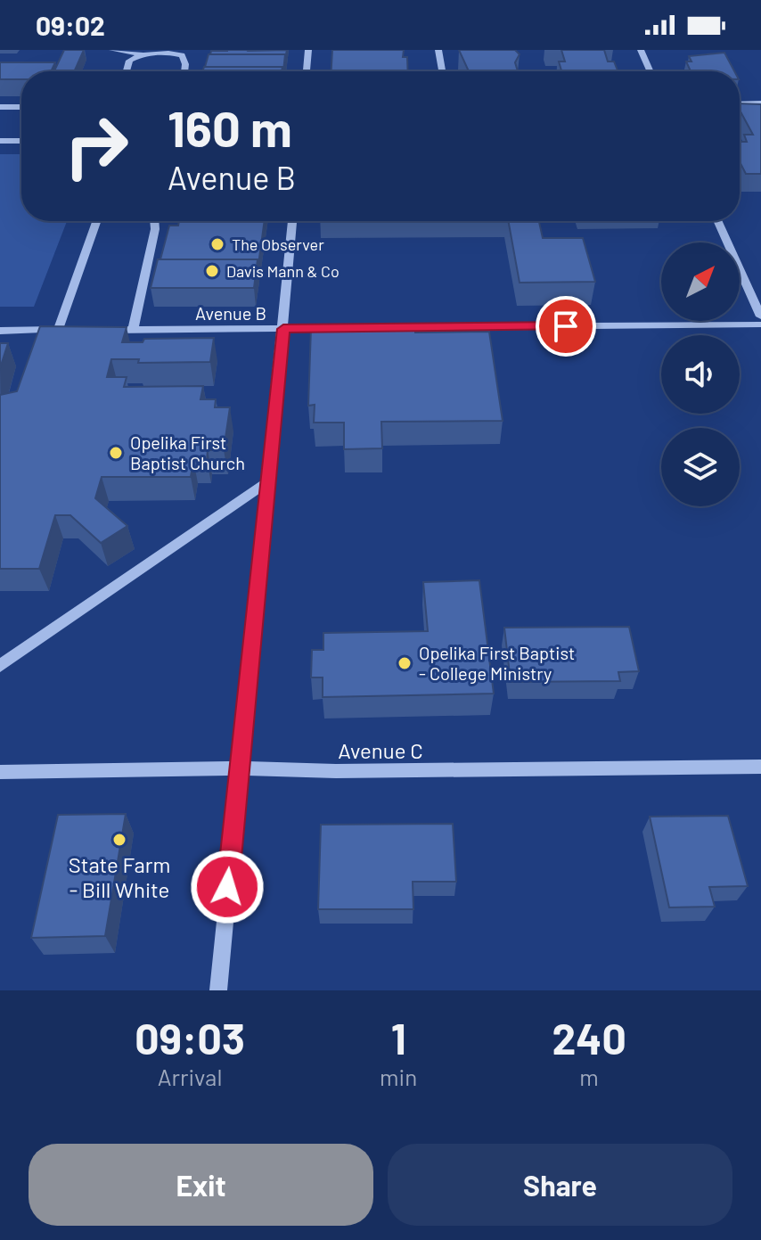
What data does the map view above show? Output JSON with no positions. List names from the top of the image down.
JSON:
{
  "streets": {
    "street": ["Avenue B", "Avenue C"]
  },
  "places": [
    "The Observer",
    "Davis Mann & Co",
    "Opelika First Baptist Church",
    "Opelika First Baptist - College Ministry",
    "State Farm - Bill White"
  ],
  "north": "top right",
  "page": {
    "status": "09:02",
    "turn": ["160 m", "Avenue B"],
    "eta": [
      "09:03",
      "Arrival",
      "1",
      "min",
      "240",
      "m"
    ],
    "buttons": ["Exit", "Share"]
  }
}
